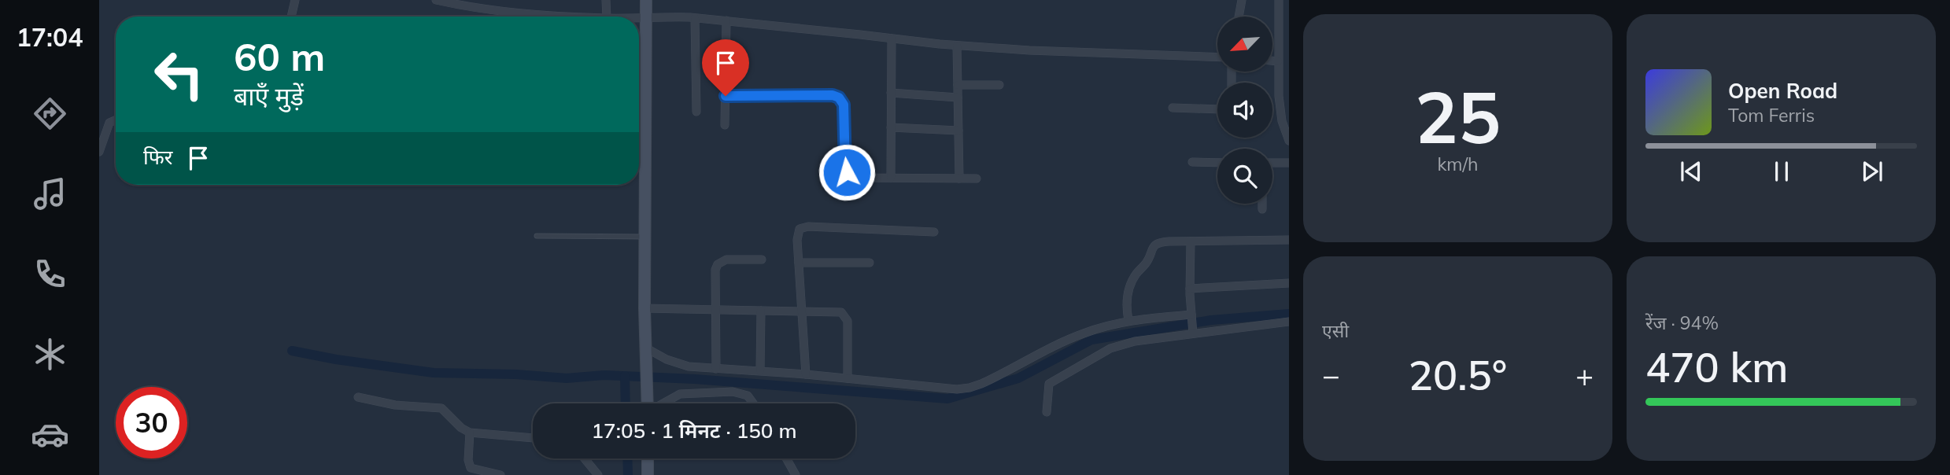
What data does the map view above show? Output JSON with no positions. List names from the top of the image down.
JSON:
{
  "north": "bottom left",
  "page": {
    "tabs": "17:04",
    "tile": [
      ["25", "km/h"],
      "एसी",
      ["रेंज · 94%", "470 km"]
    ],
    "turn": ["60 m", "बाएँ मुड़ें"],
    "song": ["Open Road", "Tom Ferris"],
    "then": "फिर",
    "heat": ["−", "20.5°", "+"],
    "limit": "30",
    "trip": "17:05 · 1 मिनट · 150 m"
  }
}
